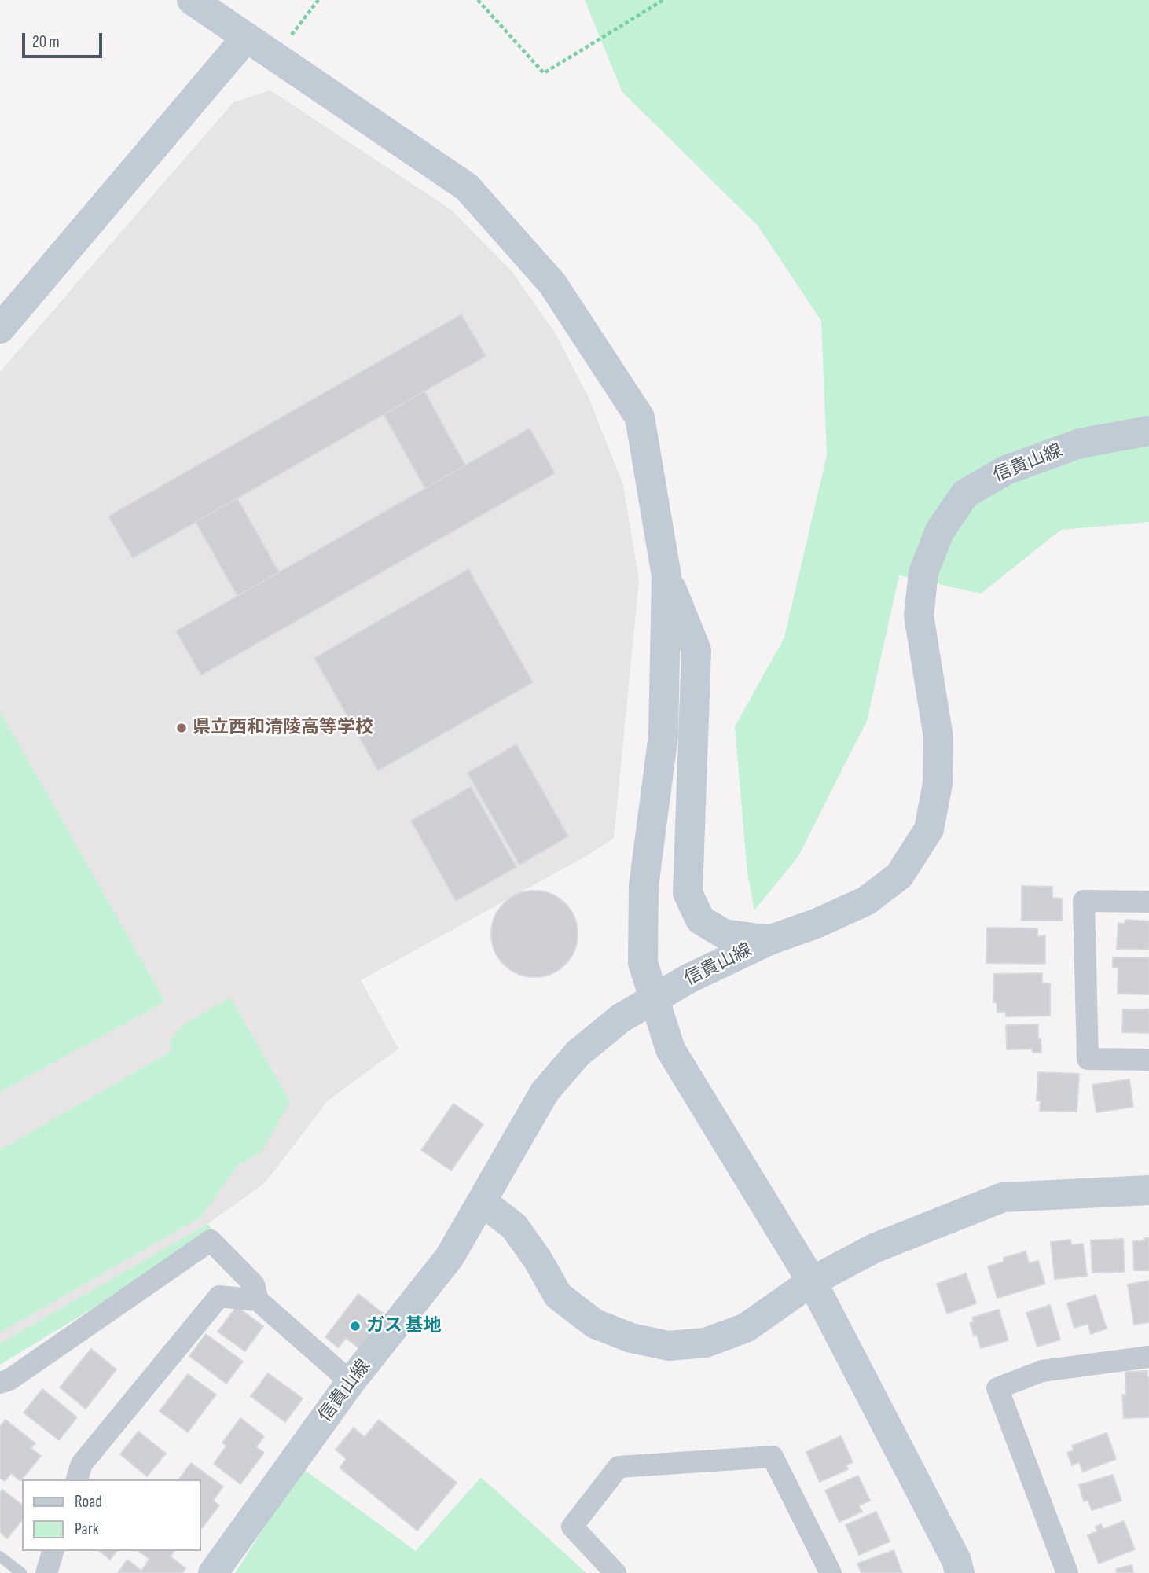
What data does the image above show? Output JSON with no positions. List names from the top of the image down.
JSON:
{
  "streets": {
    "street": ["信貴山線"]
  },
  "places": ["県立西和清陵高等学校", "ガス 基地"],
  "legend": ["Road", "Park"],
  "scale_bar": "20 m"
}
